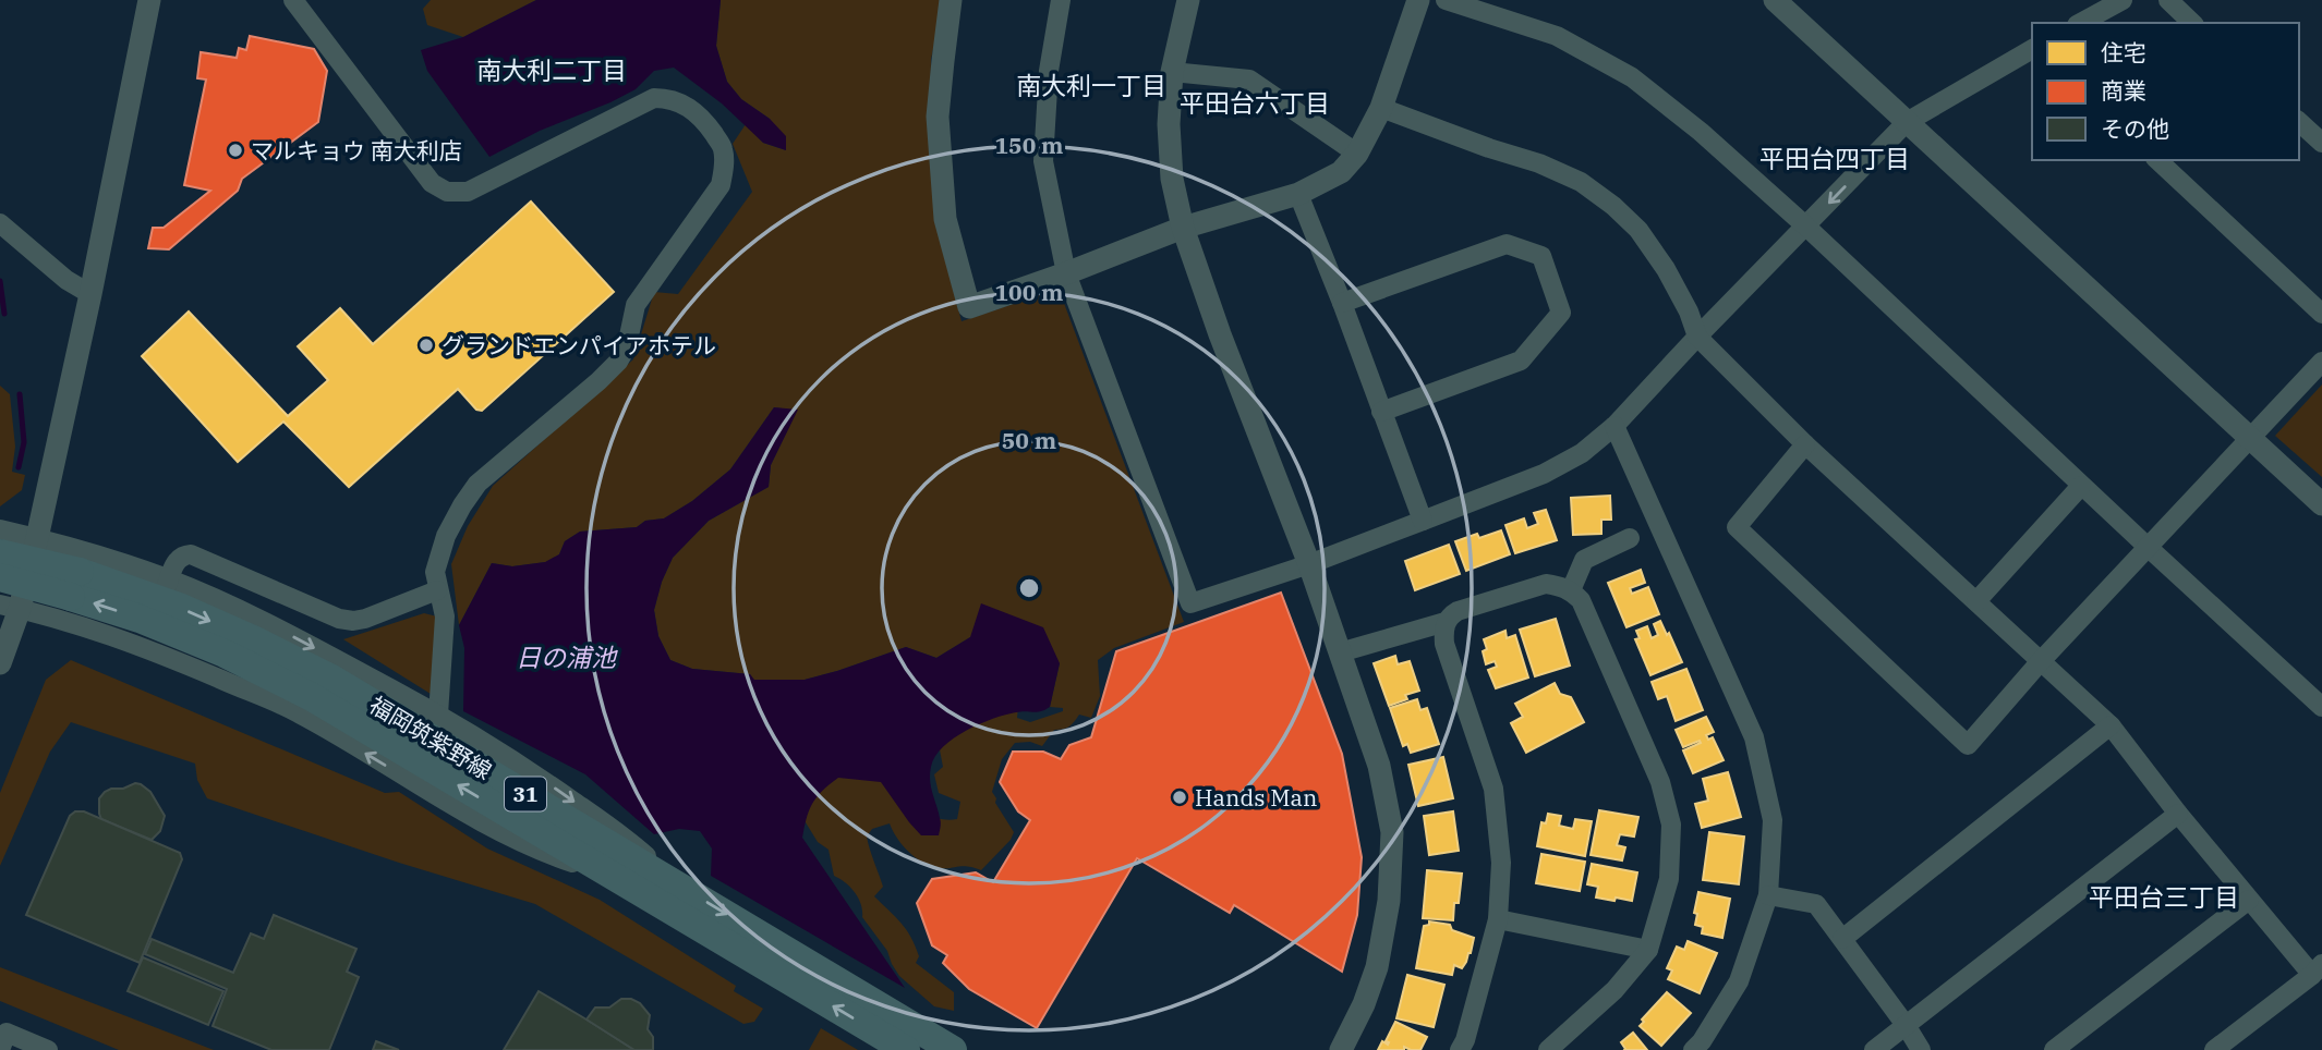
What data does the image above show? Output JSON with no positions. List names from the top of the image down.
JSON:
{
  "streets": {
    "main road": ["福岡筑紫野線", "31"]
  },
  "districts": [
    "南大利二丁目",
    "南大利一丁目",
    "平田台六丁目",
    "平田台四丁目",
    "平田台三丁目"
  ],
  "water": ["日の浦池"],
  "places": ["マルキョウ 南大利店", "グランドエンパイアホテル", "Hands Man"],
  "legend": ["住宅", "商業", "その他"],
  "rings": ["150 m", "100 m", "50 m"]
}
